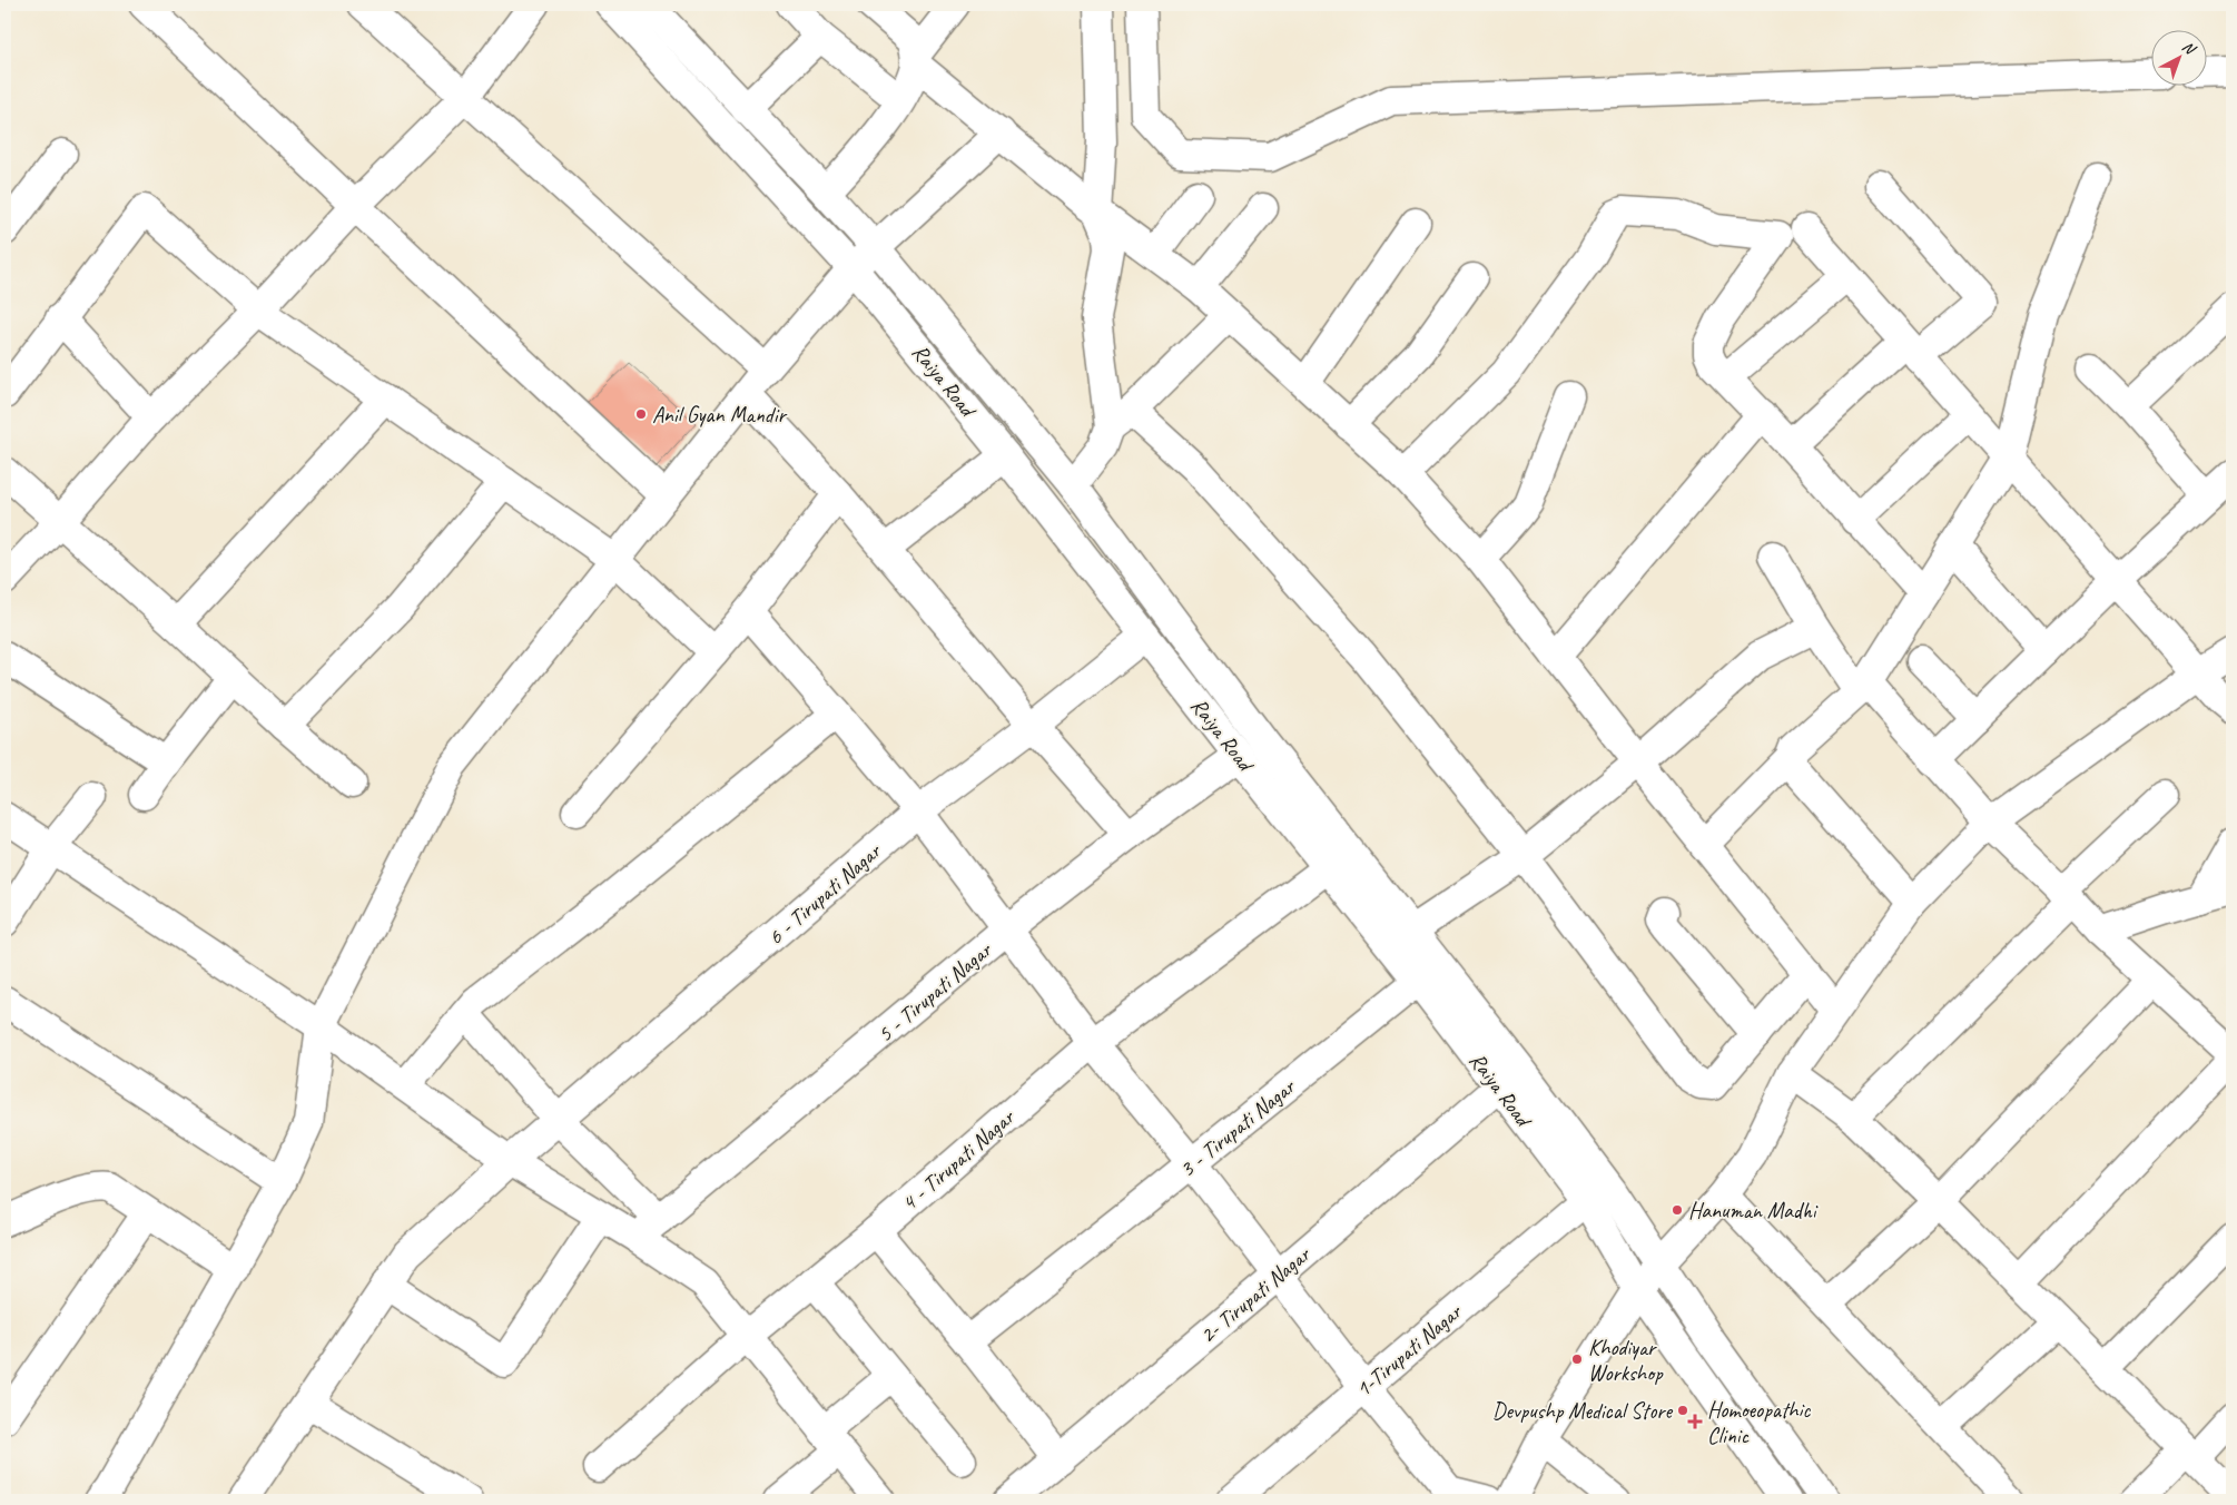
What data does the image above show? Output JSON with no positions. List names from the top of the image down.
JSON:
{
  "streets": {
    "street": [
      "Raiya Road",
      "6 - Tirupati Nagar",
      "5 - Tirupati Nagar",
      "3 - Tirupati Nagar",
      "4 - Tirupati Nagar",
      "2- Tirupati Nagar",
      "1-Tirupati Nagar"
    ]
  },
  "crossings": [
    ["Raiya Road", "6 - Tirupati Nagar"],
    ["Raiya Road", "5 - Tirupati Nagar"],
    ["Raiya Road", "3 - Tirupati Nagar"],
    ["Raiya Road", "4 - Tirupati Nagar"],
    ["Raiya Road", "2- Tirupati Nagar"],
    ["Raiya Road", "1-Tirupati Nagar"]
  ],
  "places": {
    "other": [
      "Anil Gyan Mandir",
      "Hanuman Madhi",
      "Khodiyar Workshop",
      "Devpushp Medical Store"
    ],
    "health": ["Homoeopathic Clinic"]
  },
  "north": "top right"
}
